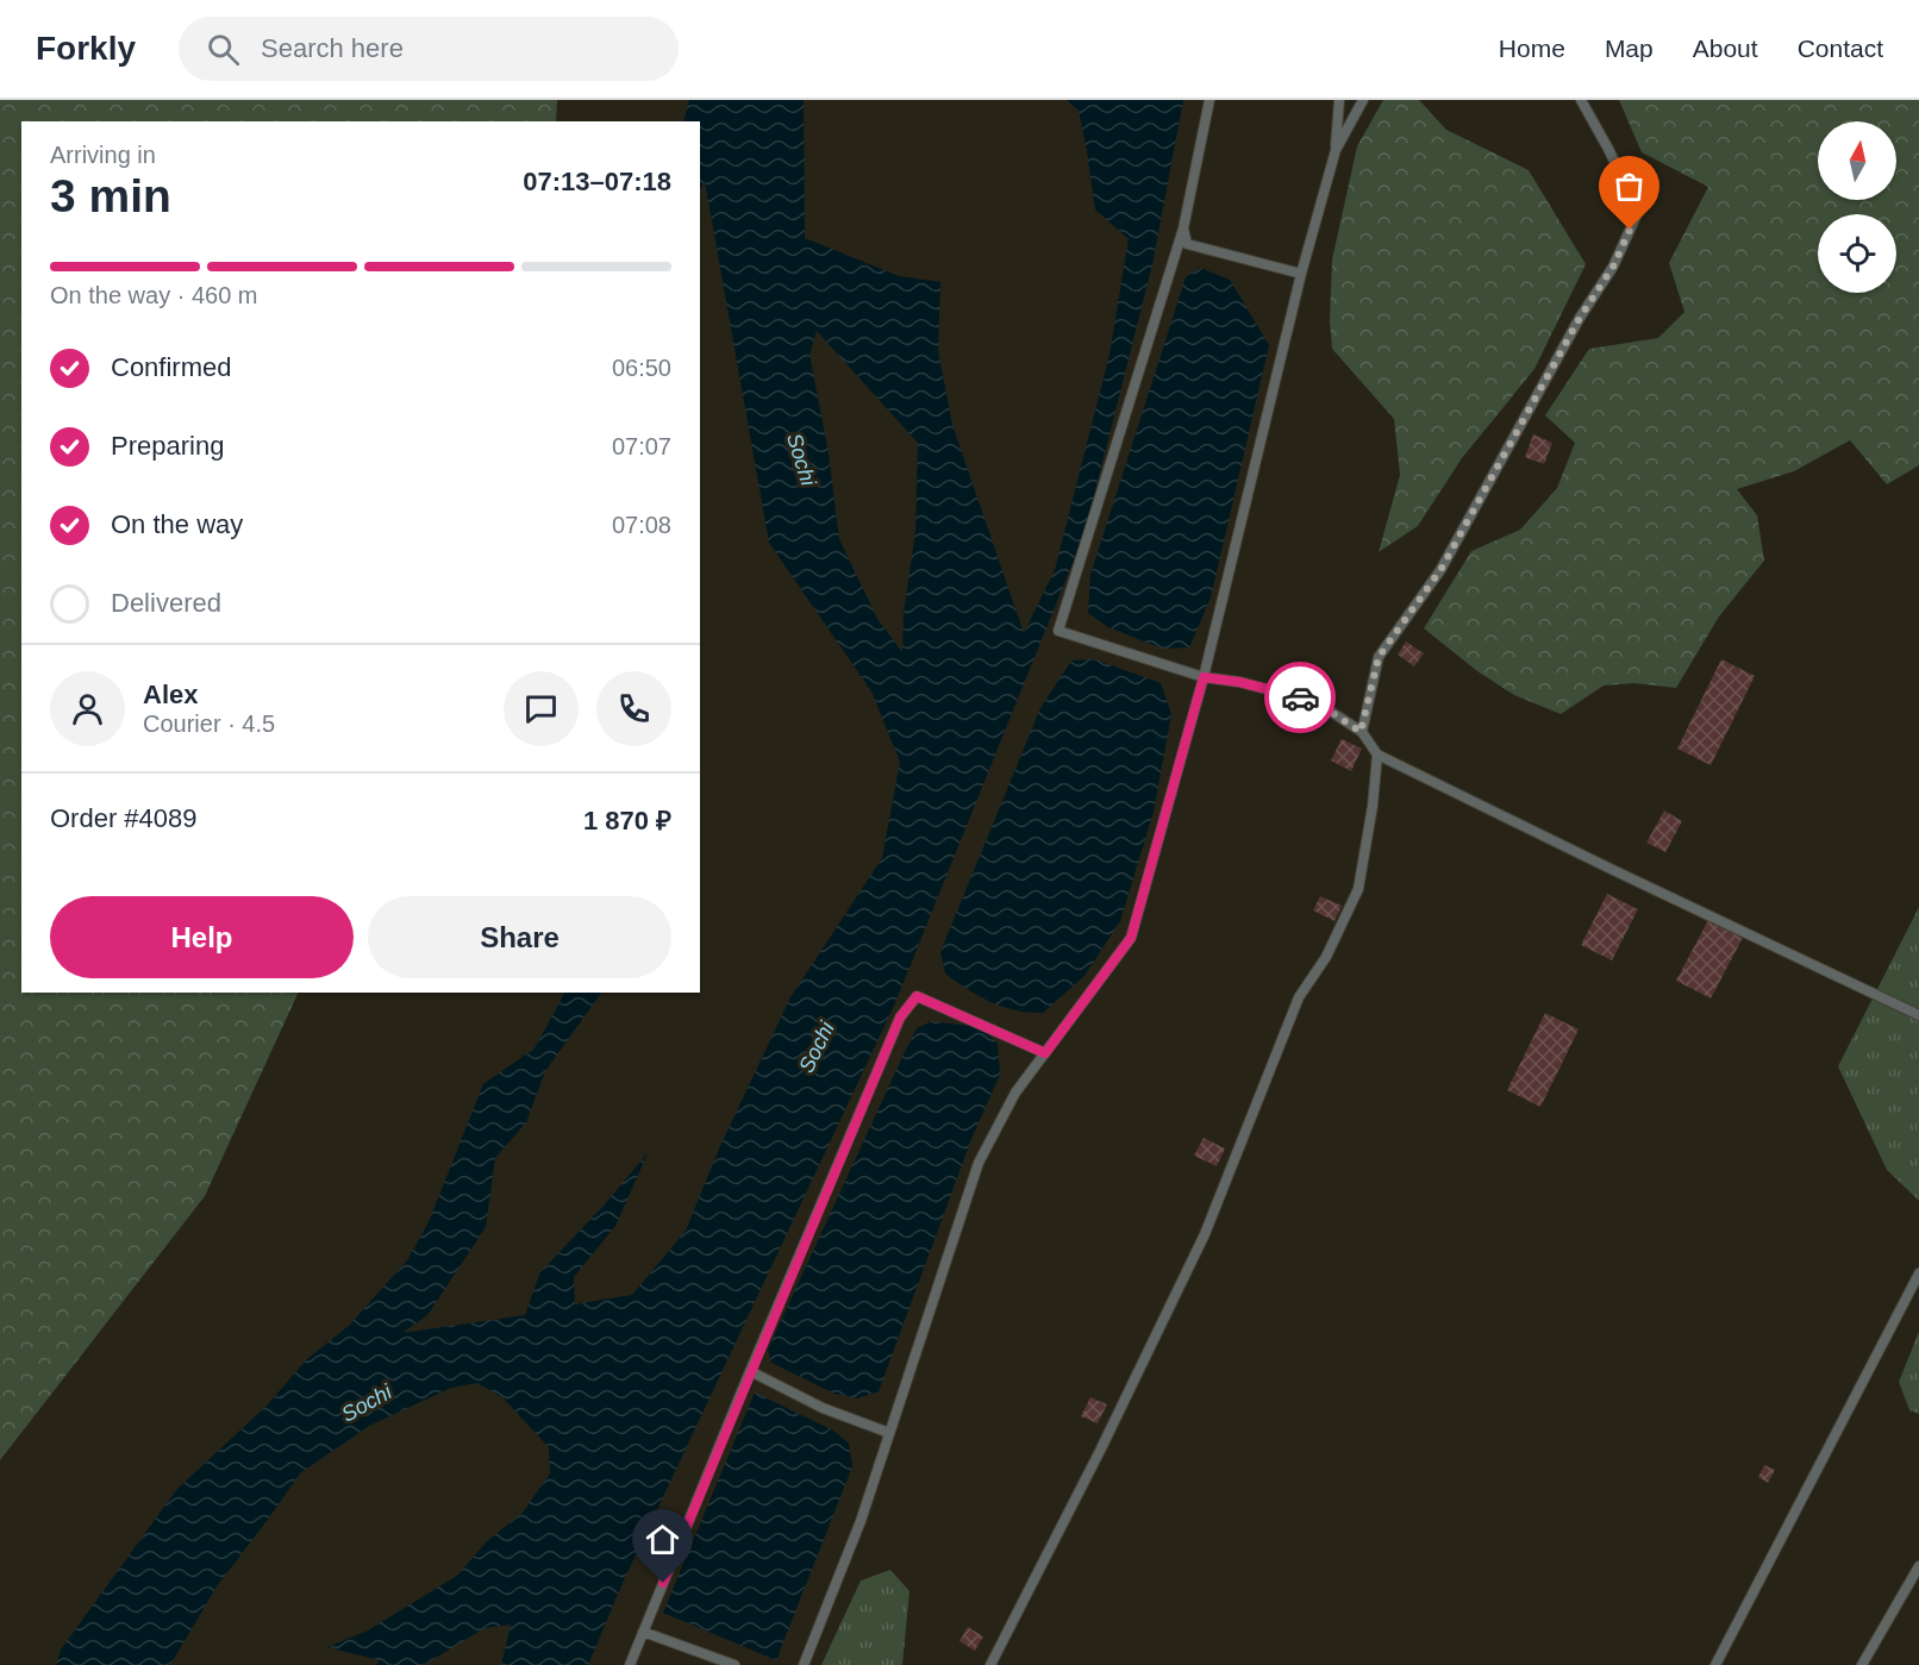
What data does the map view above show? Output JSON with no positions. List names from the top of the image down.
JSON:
{
  "water": ["Sochi"],
  "north": "top",
  "page": {
    "header": "Forkly",
    "search": "Search here",
    "nav": [
      "Home",
      "Map",
      "About",
      "Contact"
    ],
    "heading": ["3 min", "Arriving in", "07:13–07:18"],
    "panel": [
      "Alex",
      "Courier · 4.5",
      "Order #4089",
      "1 870 ₽"
    ],
    "bar": "On the way · 460 m",
    "list": [
      ["Confirmed", "06:50"],
      ["Preparing", "07:07"],
      ["On the way", "07:08"],
      "Delivered"
    ],
    "buttons": ["Help", "Share"]
  }
}
